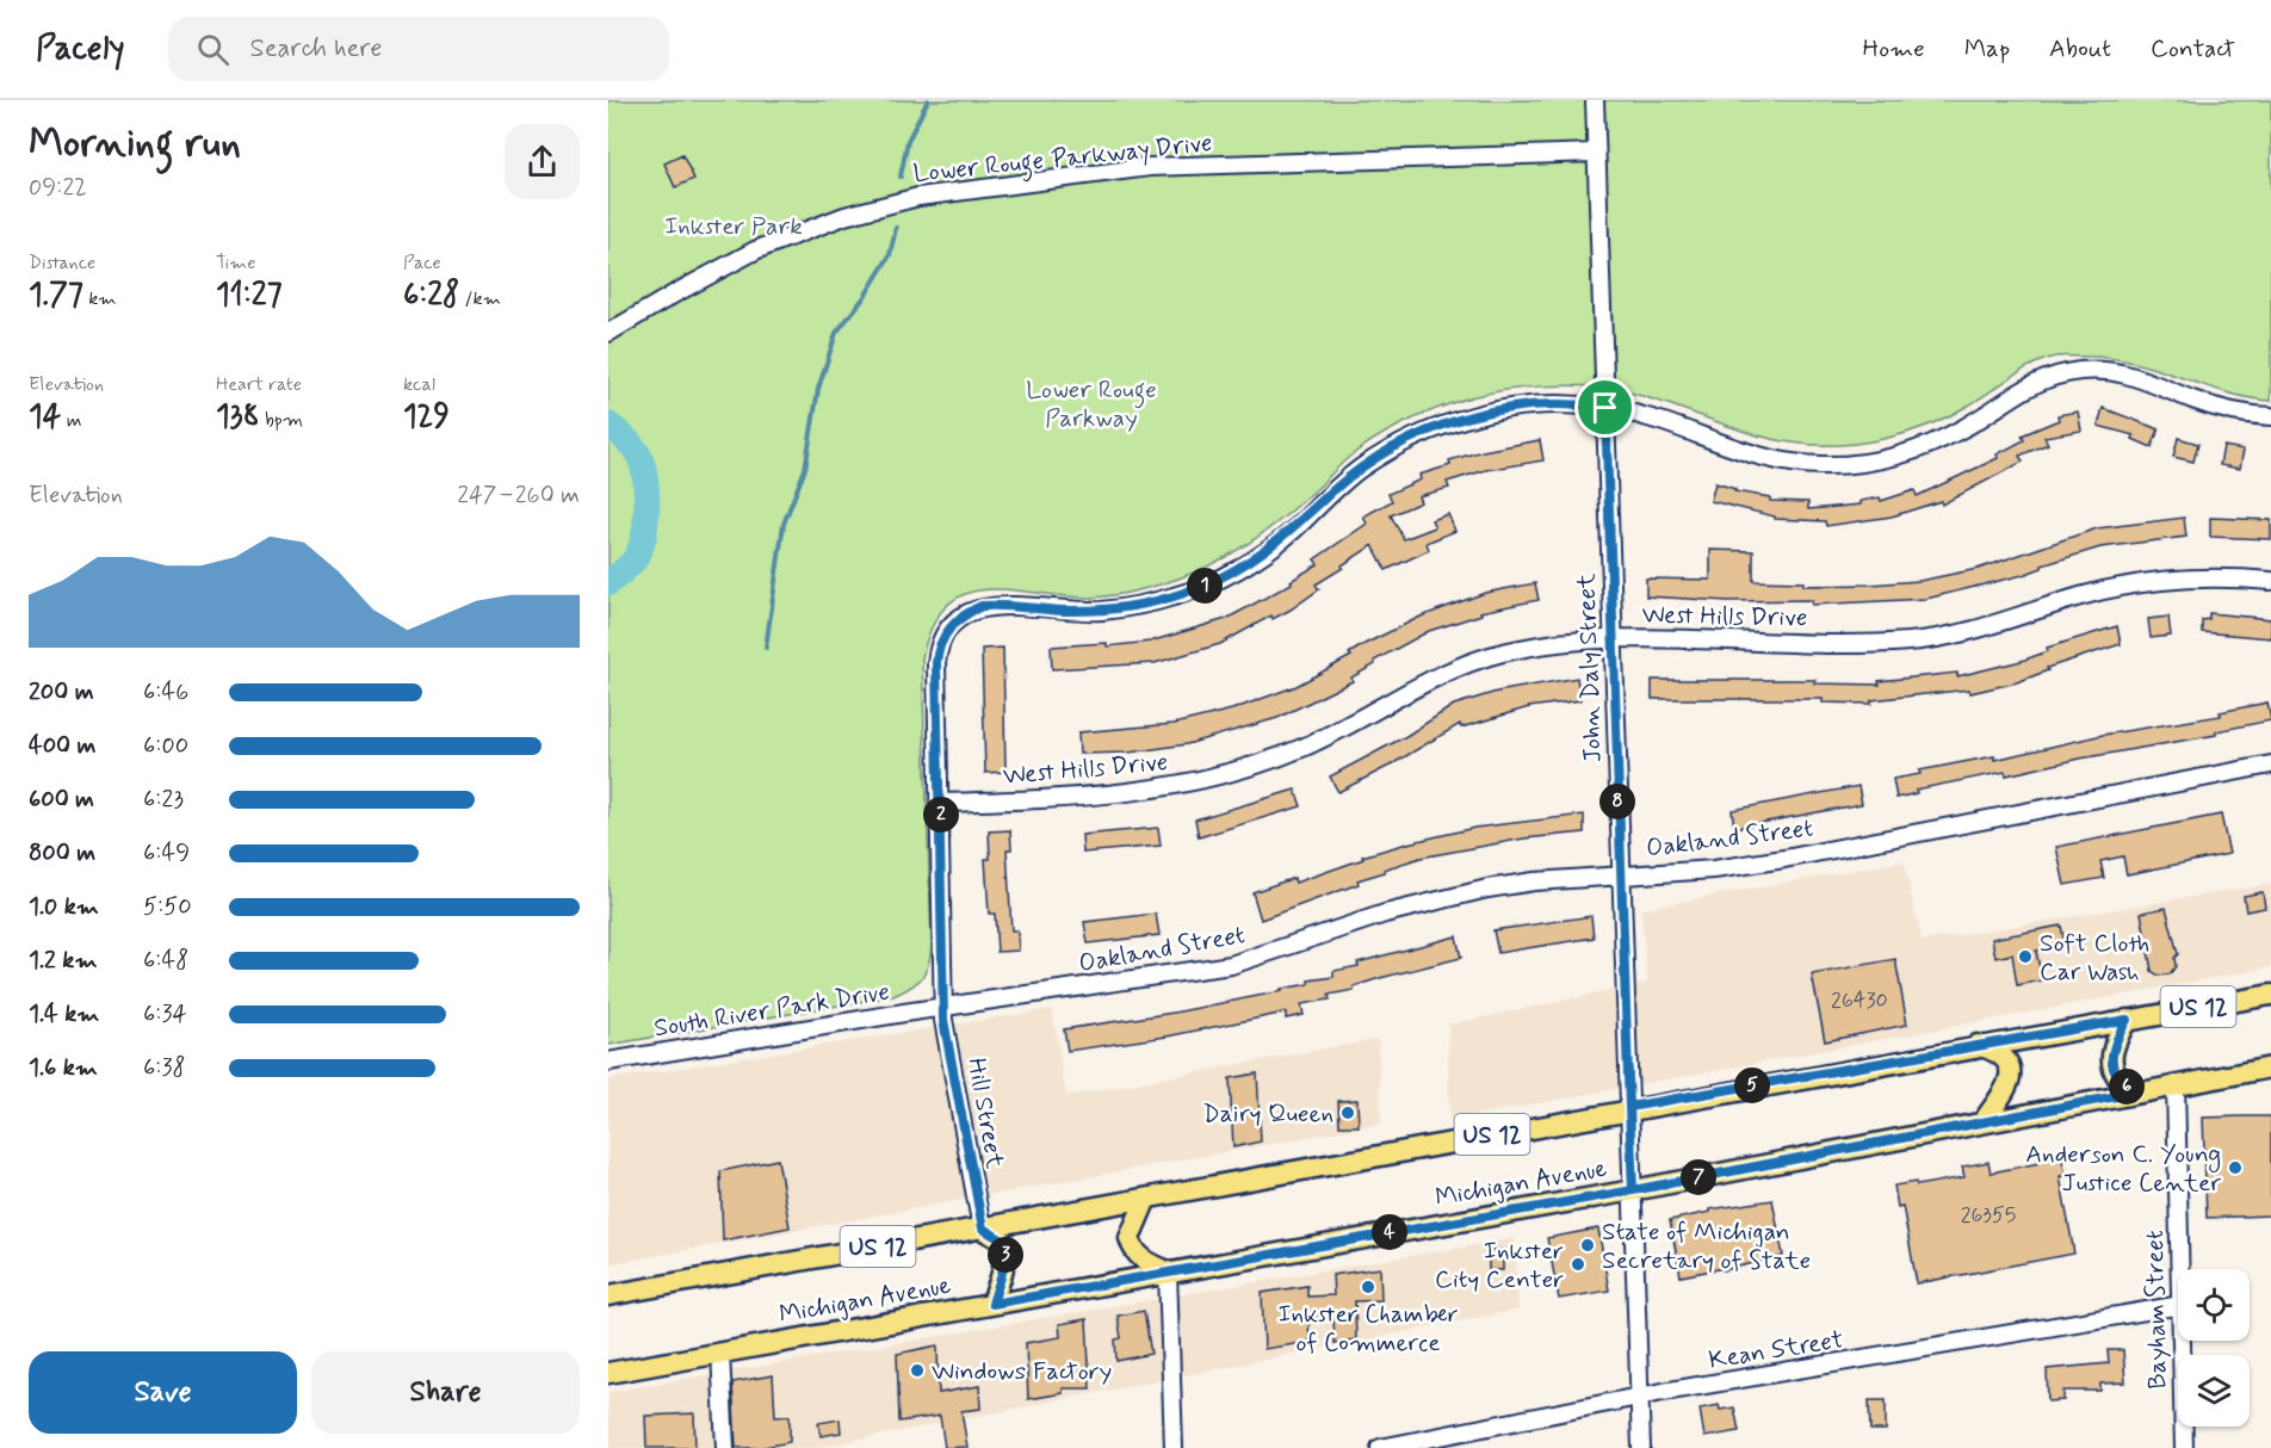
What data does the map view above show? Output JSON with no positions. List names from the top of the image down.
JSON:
{
  "streets": {
    "main road": ["US 12", "Michigan Avenue"],
    "street": [
      "Lower Rouge Parkway Drive",
      "West Hills Drive",
      "John Daly Street",
      "Oakland Street",
      "South River Park Drive",
      "Hill Street",
      "Bayham Street",
      "Kean Street"
    ]
  },
  "crossings": [
    ["Lower Rouge Parkway Drive", "John Daly Street"],
    ["West Hills Drive", "John Daly Street"],
    ["West Hills Drive", "Hill Street"],
    ["John Daly Street", "Oakland Street"],
    ["John Daly Street", "Michigan Avenue"],
    ["John Daly Street", "Kean Street"],
    ["Oakland Street", "South River Park Drive"],
    ["Oakland Street", "Hill Street"],
    ["South River Park Drive", "Hill Street"],
    ["Hill Street", "Michigan Avenue"],
    ["Michigan Avenue", "Bayham Street"]
  ],
  "parks": ["Inkster Park", "Lower Rouge Parkway"],
  "places": [
    "Soft Cloth Car Wash",
    "Dairy Queen",
    "Anderson C. Young Justice Center",
    "State of Michigan Secretary of State",
    "Inkster City Center",
    "Inkster Chamber of Commerce",
    "Windows Factory"
  ],
  "house_numbers": ["26430", "26355"],
  "page": {
    "header": "Pacely",
    "search": "Search here",
    "nav": [
      "Home",
      "Map",
      "About",
      "Contact"
    ],
    "heading": ["Morning run", "09:22"],
    "stats": [
      ["Distance", "1.77 km"],
      ["Time", "11:27"],
      ["Pace", "6:28 /km"],
      ["Elevation", "14 m"],
      ["Heart rate", "138 bpm"],
      ["kcal", "129"]
    ],
    "chart": ["Elevation", "247–260 m"],
    "pins": [
      "1",
      "8",
      "2",
      "5",
      "6",
      "7",
      "4",
      "3"
    ],
    "list": [
      {
        "name": "200 m",
        "note": "6:46"
      },
      {
        "name": "400 m",
        "note": "6:00"
      },
      {
        "name": "600 m",
        "note": "6:23"
      },
      {
        "name": "800 m",
        "note": "6:49"
      },
      {
        "name": "1.0 km",
        "note": "5:50"
      },
      {
        "name": "1.2 km",
        "note": "6:48"
      },
      {
        "name": "1.4 km",
        "note": "6:34"
      },
      {
        "name": "1.6 km",
        "note": "6:38"
      }
    ],
    "buttons": ["Save", "Share"]
  }
}
